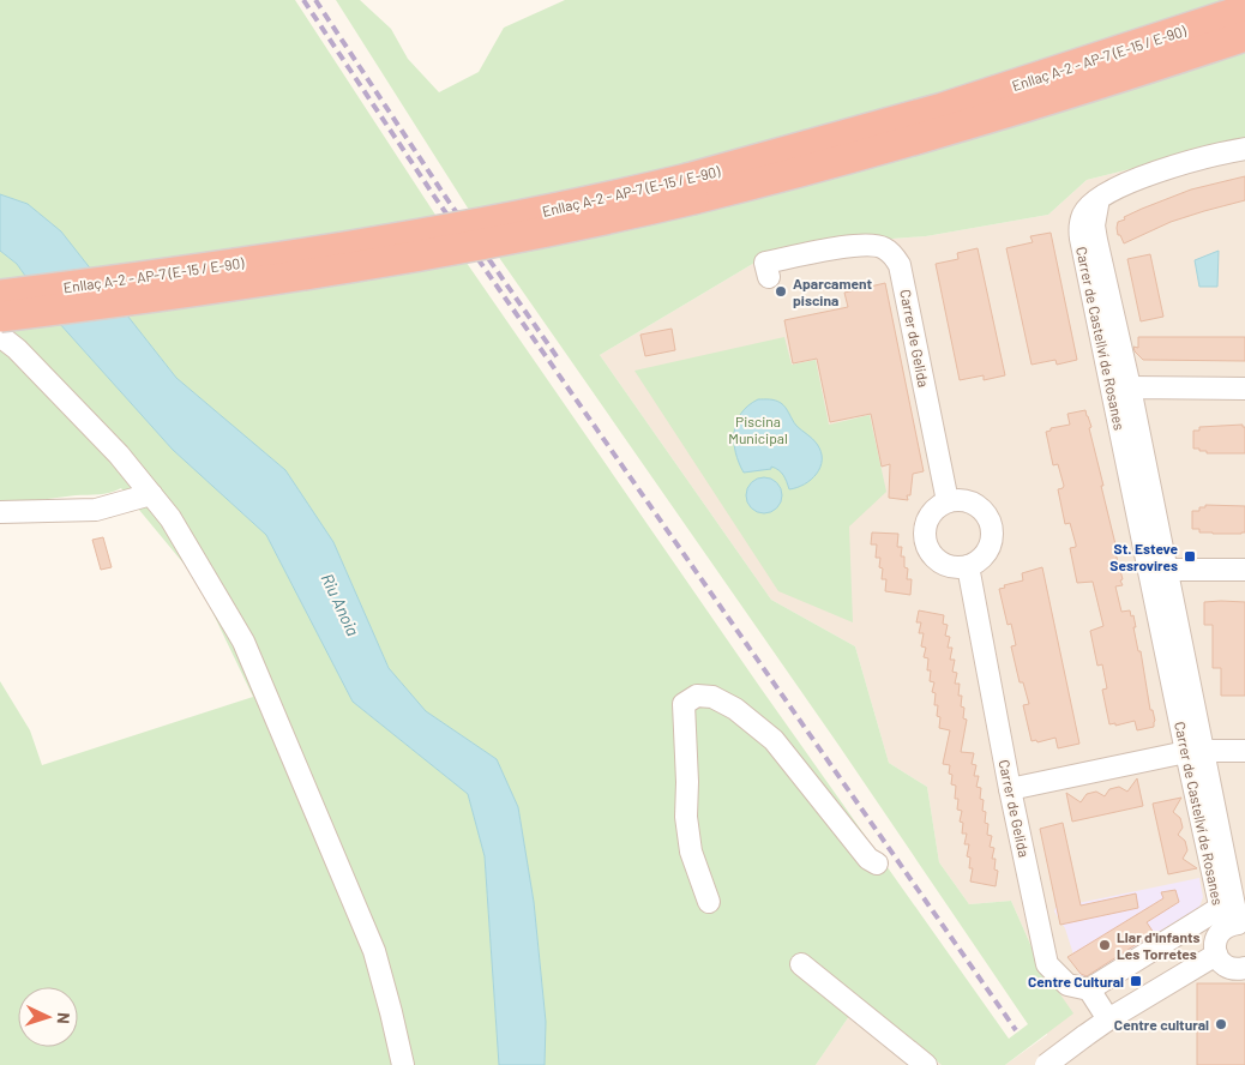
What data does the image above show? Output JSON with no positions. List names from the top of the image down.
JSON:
{
  "streets": {
    "highway": ["Enllaç A-2 - AP-7 (E-15 / E-90)"],
    "street": ["Carrer de Gelida", "Carrer de Castellví de Rosanes"]
  },
  "water": ["Riu Anoia"],
  "parks": ["Piscina Municipal"],
  "places": {
    "other": ["Aparcament piscina", "Llar d'infants Les Torretes", "Centre cultural"],
    "transit": ["St. Esteve Sesrovires", "Centre Cultural"]
  },
  "north": "right"
}
